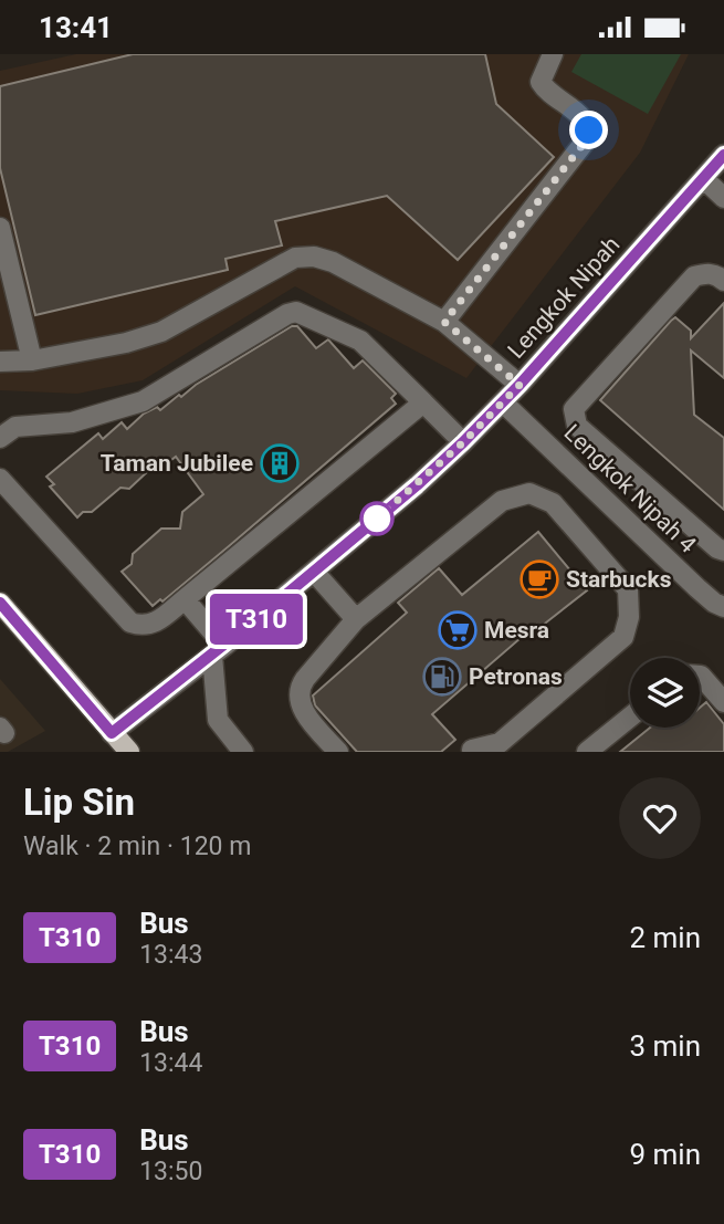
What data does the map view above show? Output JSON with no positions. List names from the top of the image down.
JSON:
{
  "streets": {
    "street": ["Lengkok Nipah", "Lengkok Nipah 4"]
  },
  "crossings": [
    ["Lengkok Nipah", "Lengkok Nipah 4"]
  ],
  "places": {
    "building": ["Taman Jubilee"],
    "cafe": ["Starbucks"],
    "supermarket": ["Mesra"],
    "fuel station": ["Petronas"]
  },
  "lines": ["bus line T310"],
  "page": {
    "status": "13:41",
    "on_map": "T310",
    "heading": ["Lip Sin", "Walk · 2 min · 120 m"],
    "list": [
      {
        "mark": "T310",
        "name": "Bus",
        "note": "13:43",
        "value": "2 min"
      },
      {
        "mark": "T310",
        "name": "Bus",
        "note": "13:44",
        "value": "3 min"
      },
      {
        "mark": "T310",
        "name": "Bus",
        "note": "13:50",
        "value": "9 min"
      }
    ]
  }
}
